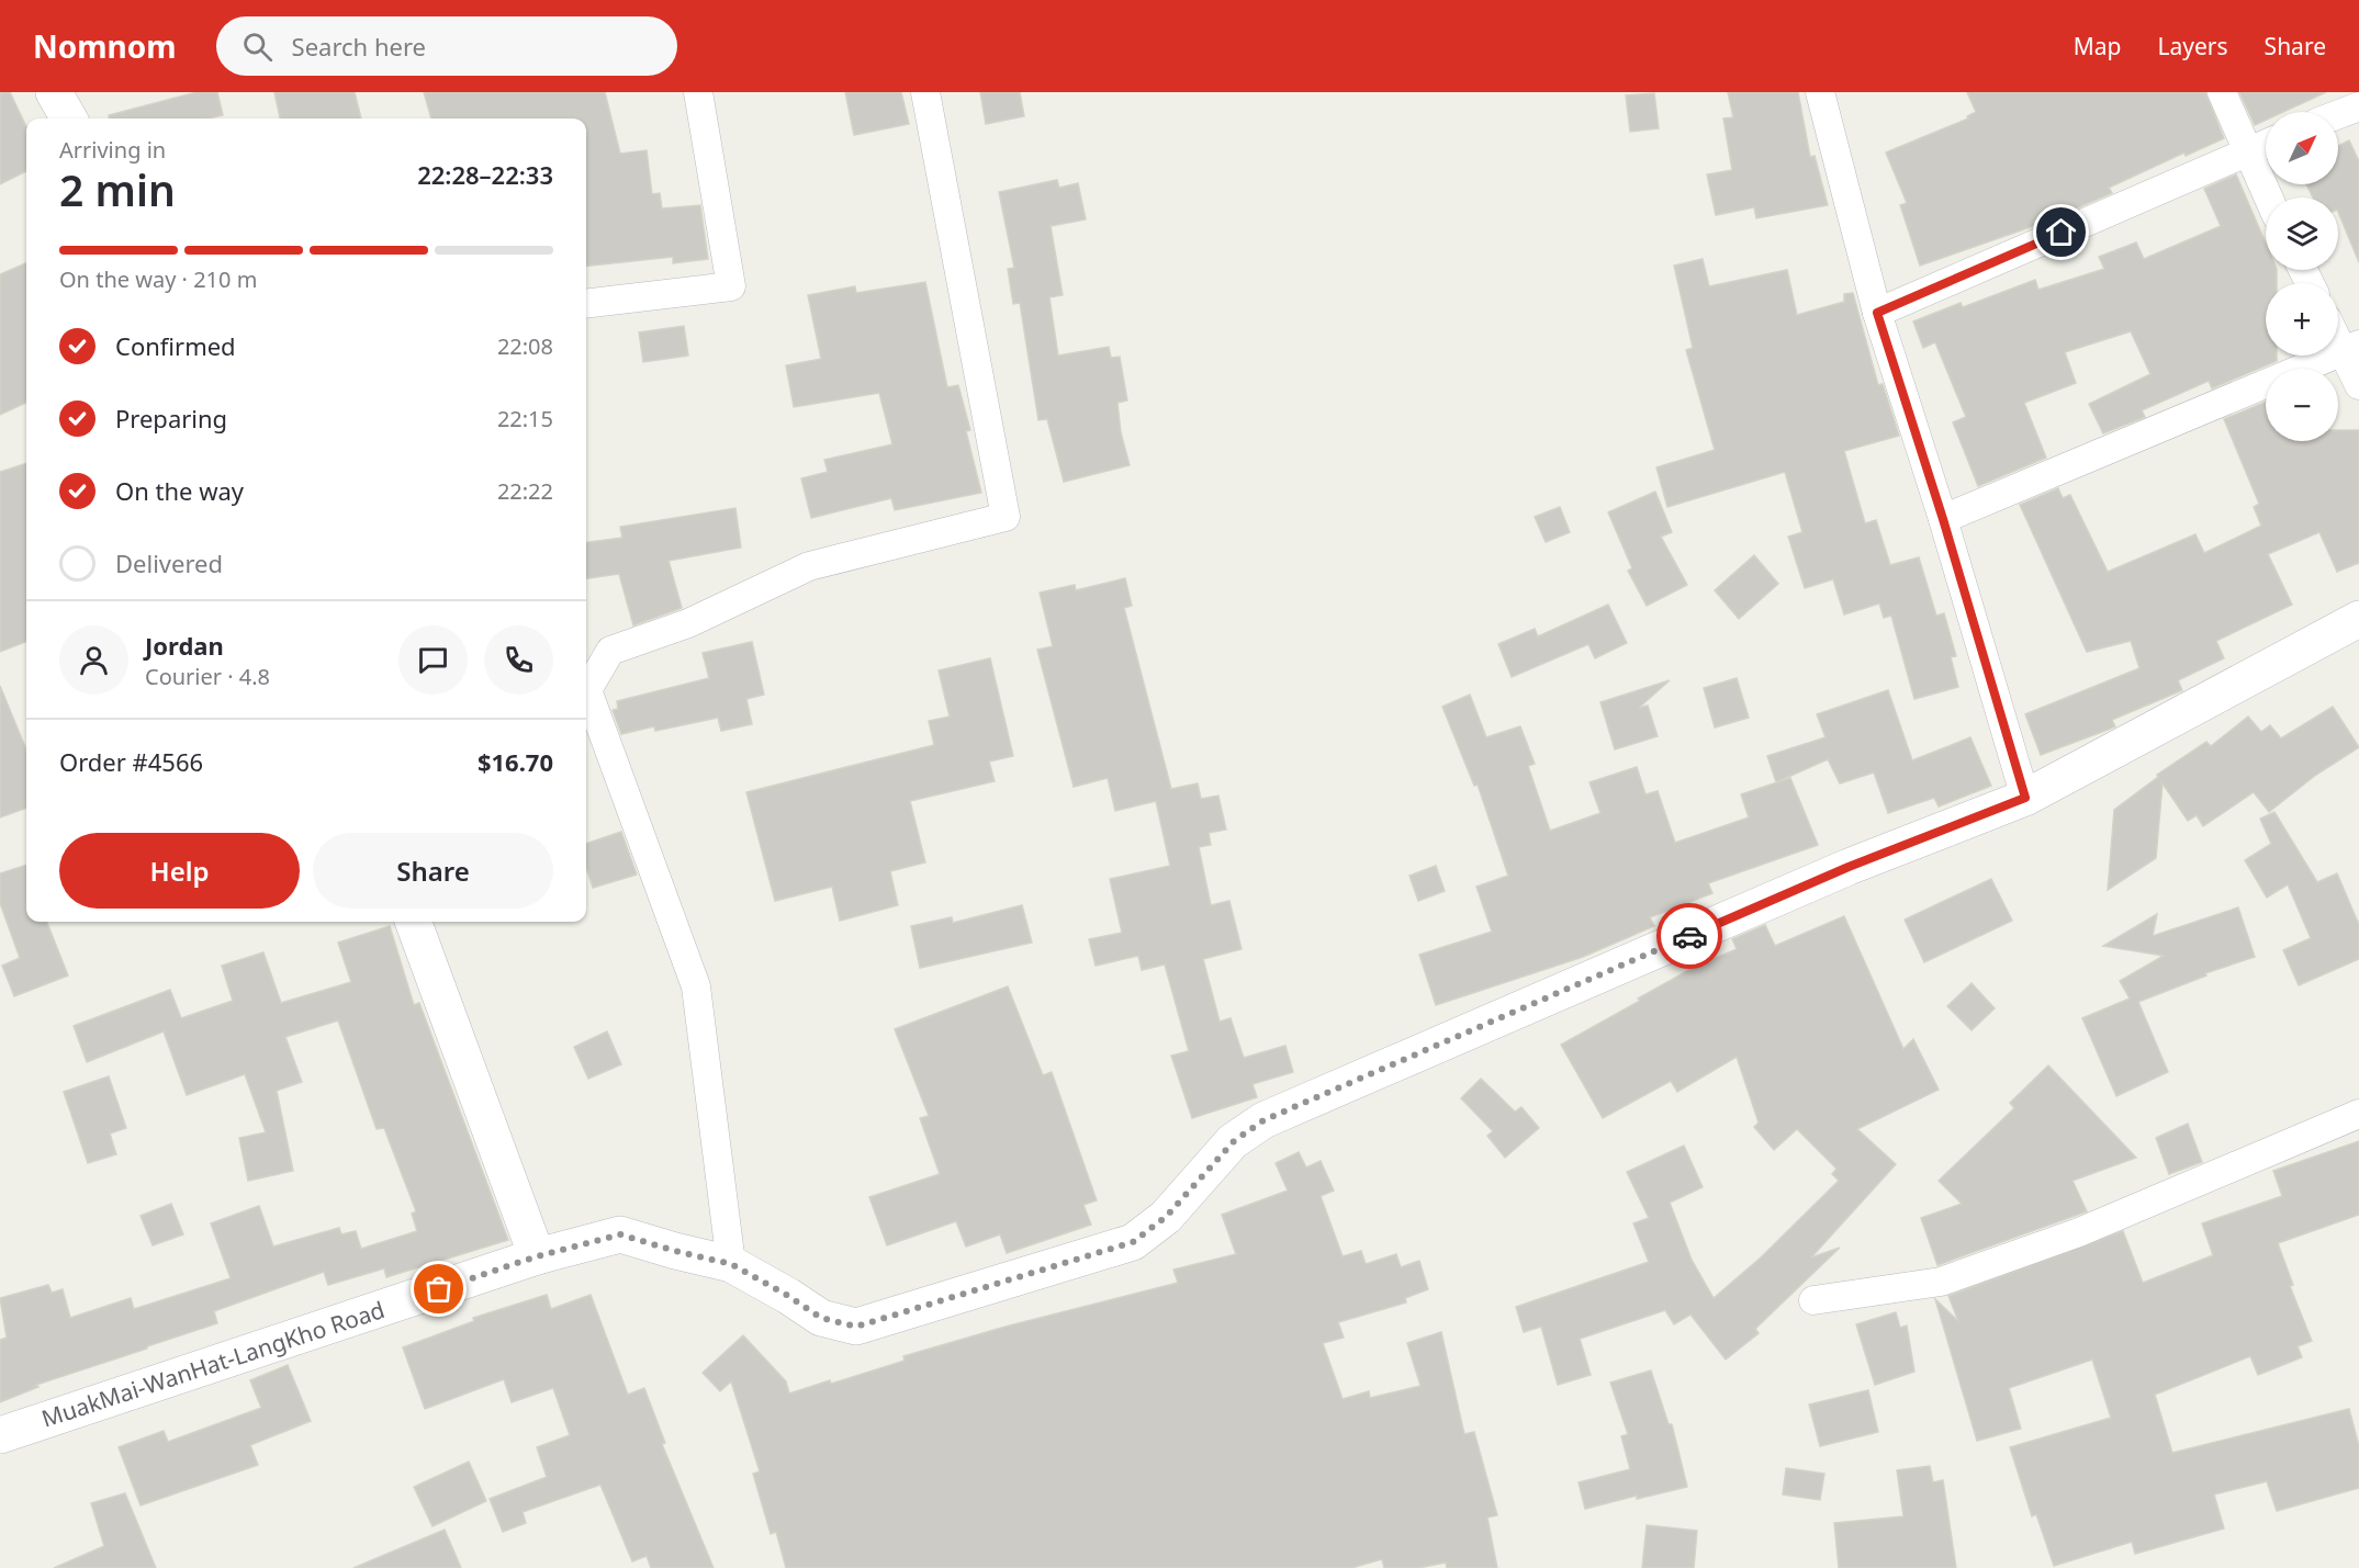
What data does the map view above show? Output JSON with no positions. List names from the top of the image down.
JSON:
{
  "streets": {
    "main road": ["MuakMai-WanHat-LangKho Road"]
  },
  "north": "top right",
  "page": {
    "header": "Nomnom",
    "search": "Search here",
    "nav": ["Map", "Layers", "Share"],
    "map_buttons": ["+", "−"],
    "heading": ["2 min", "Arriving in", "22:28–22:33"],
    "panel": [
      "Jordan",
      "Courier · 4.8",
      "Order #4566",
      "$16.70"
    ],
    "bar": "On the way · 210 m",
    "list": [
      ["Confirmed", "22:08"],
      ["Preparing", "22:15"],
      ["On the way", "22:22"],
      "Delivered"
    ],
    "buttons": ["Help", "Share"]
  }
}
